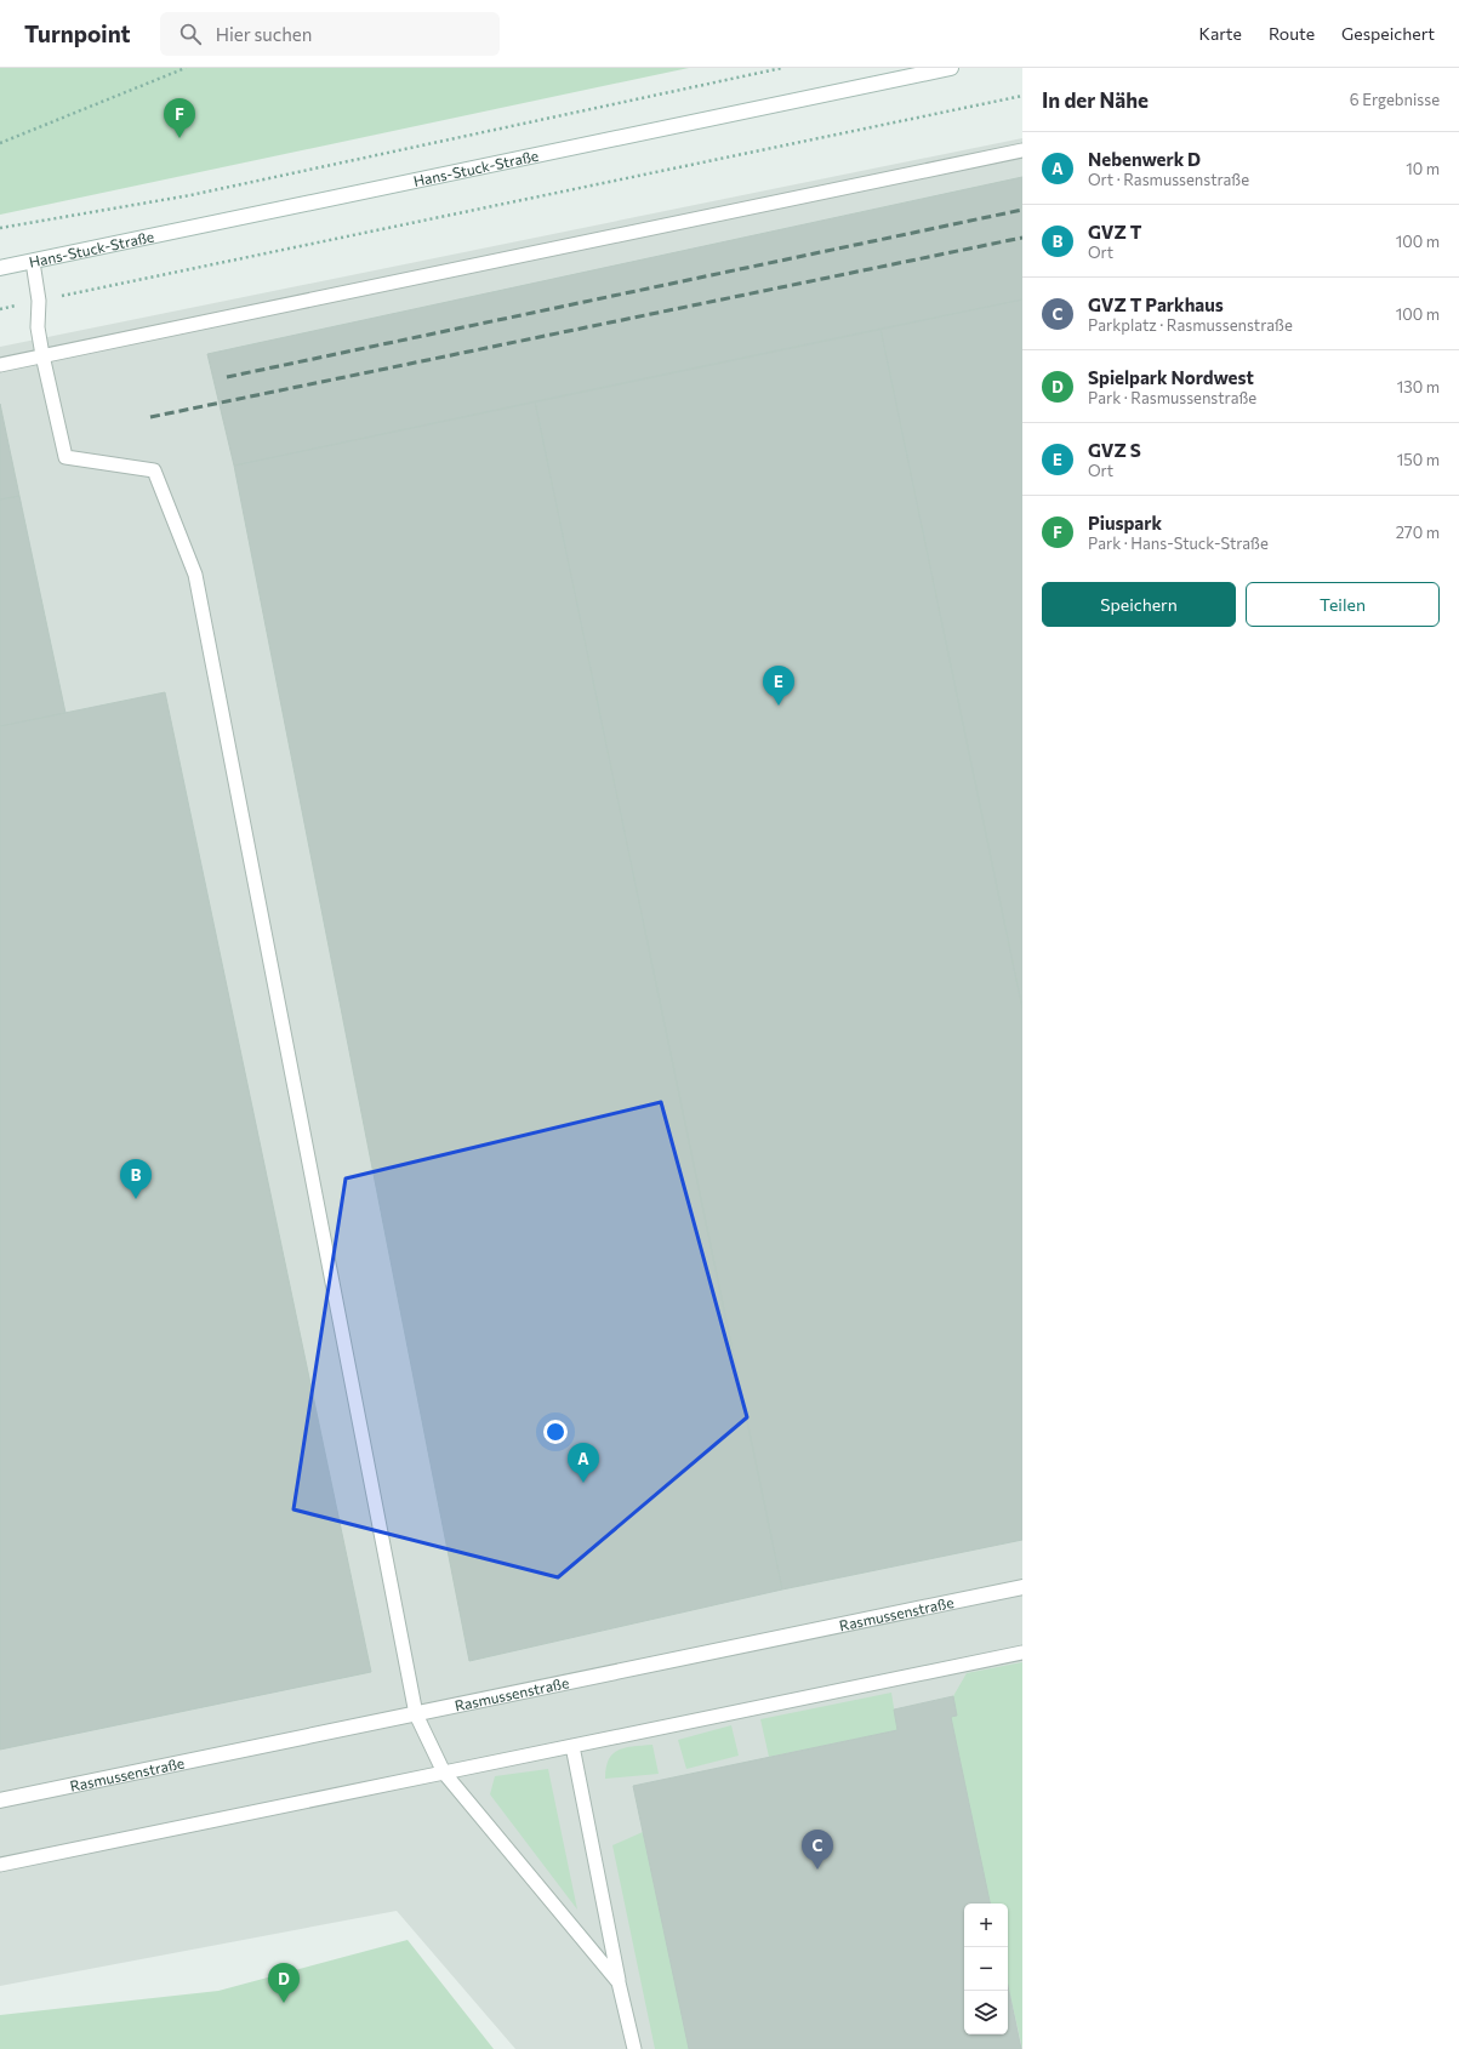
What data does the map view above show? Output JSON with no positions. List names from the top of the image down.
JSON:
{
  "streets": {
    "street": ["Hans-Stuck-Straße", "Rasmussenstraße"]
  },
  "page": {
    "header": "Turnpoint",
    "search": "Hier suchen",
    "nav": ["Karte", "Route", "Gespeichert"],
    "heading": ["In der Nähe", "6 Ergebnisse"],
    "pins": [
      "F",
      "E",
      "B",
      "A",
      "C",
      "D"
    ],
    "list": [
      {
        "mark": "A",
        "name": "Nebenwerk D",
        "note": "Ort · Rasmussenstraße",
        "value": "10 m"
      },
      {
        "mark": "B",
        "name": "GVZ T",
        "note": "Ort",
        "value": "100 m"
      },
      {
        "mark": "C",
        "name": "GVZ T Parkhaus",
        "note": "Parkplatz · Rasmussenstraße",
        "value": "100 m"
      },
      {
        "mark": "D",
        "name": "Spielpark Nordwest",
        "note": "Park · Rasmussenstraße",
        "value": "130 m"
      },
      {
        "mark": "E",
        "name": "GVZ S",
        "note": "Ort",
        "value": "150 m"
      },
      {
        "mark": "F",
        "name": "Piuspark",
        "note": "Park · Hans-Stuck-Straße",
        "value": "270 m"
      }
    ],
    "buttons": ["Speichern", "Teilen"],
    "map_buttons": ["+", "−"]
  }
}
